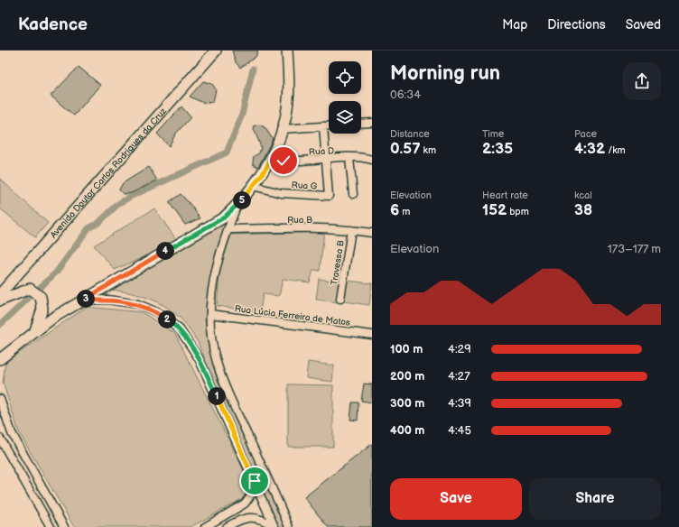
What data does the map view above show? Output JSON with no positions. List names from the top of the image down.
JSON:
{
  "streets": {
    "main road": ["Avenida Doutor Carlos Rodrigues da Cruz"],
    "street": [
      "Rua D",
      "Rua G",
      "Rua B",
      "Travessa B",
      "Rua Lúcia Ferreira de Matos"
    ]
  },
  "crossings": [
    ["Rua D", "Rua G"],
    ["Rua B", "Travessa B"]
  ],
  "page": {
    "header": "Kadence",
    "nav": ["Map", "Directions", "Saved"],
    "heading": ["Morning run", "06:34"],
    "stats": [
      ["Distance", "0.57 km"],
      ["Time", "2:35"],
      ["Pace", "4:32 /km"],
      ["Elevation", "6 m"],
      ["Heart rate", "152 bpm"],
      ["kcal", "38"]
    ],
    "pins": [
      "5",
      "4",
      "3",
      "2",
      "1"
    ],
    "chart": ["Elevation", "173–177 m"],
    "list": [
      {
        "name": "100 m",
        "note": "4:29"
      },
      {
        "name": "200 m",
        "note": "4:27"
      },
      {
        "name": "300 m",
        "note": "4:39"
      },
      {
        "name": "400 m",
        "note": "4:45"
      }
    ],
    "buttons": ["Save", "Share"]
  }
}
